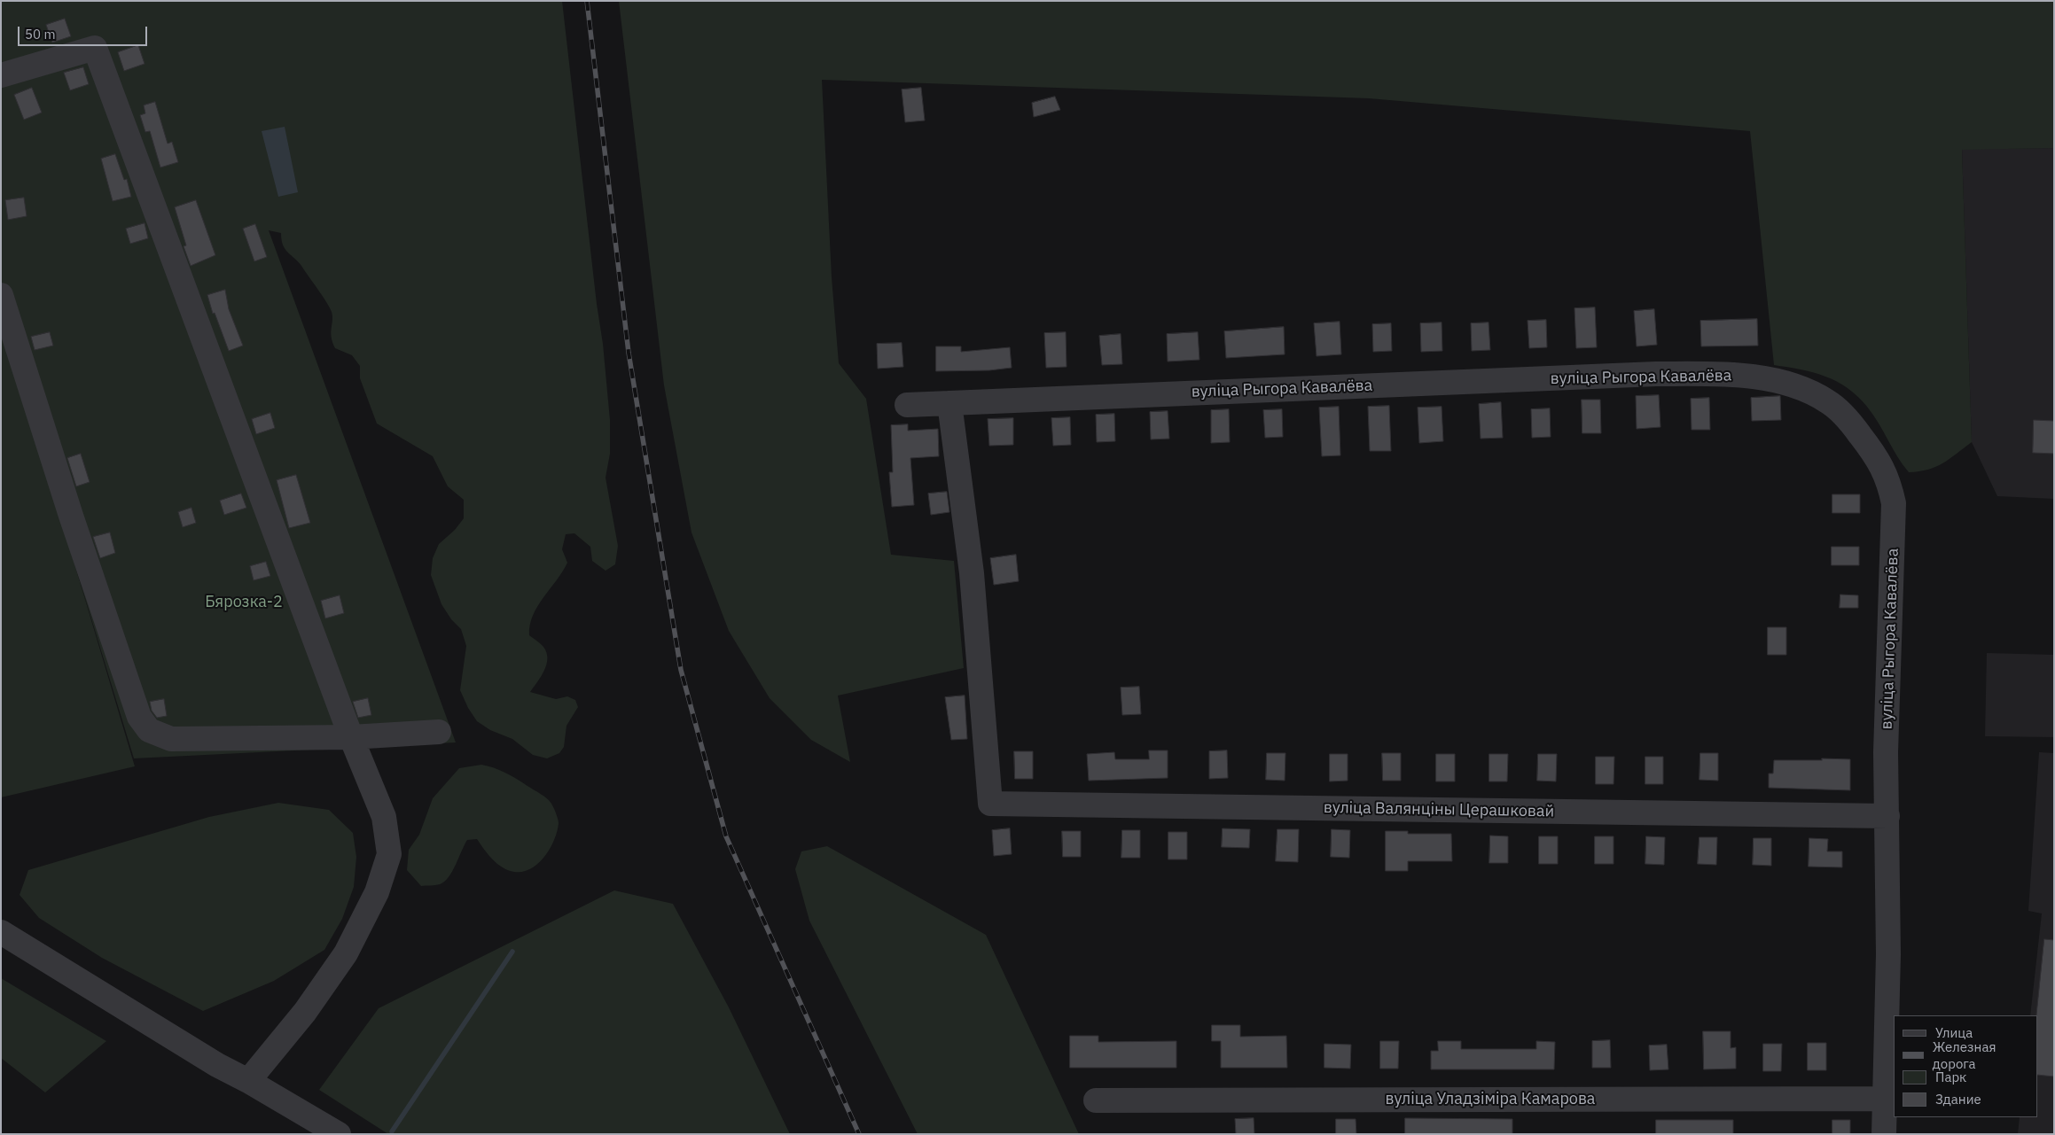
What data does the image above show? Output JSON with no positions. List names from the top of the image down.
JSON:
{
  "streets": {
    "street": ["вуліца Рыгора Кавалёва", "вуліца Валянціны Церашковай", "вуліца Уладзіміра Камарова"]
  },
  "crossings": [
    ["вуліца Рыгора Кавалёва", "вуліца Валянціны Церашковай"],
    ["вуліца Рыгора Кавалёва", "вуліца Уладзіміра Камарова"]
  ],
  "parks": ["Бярозка-2"],
  "legend": [
    "Улица",
    "Железная дорога",
    "Парк",
    "Здание"
  ],
  "scale_bar": "50 m"
}
